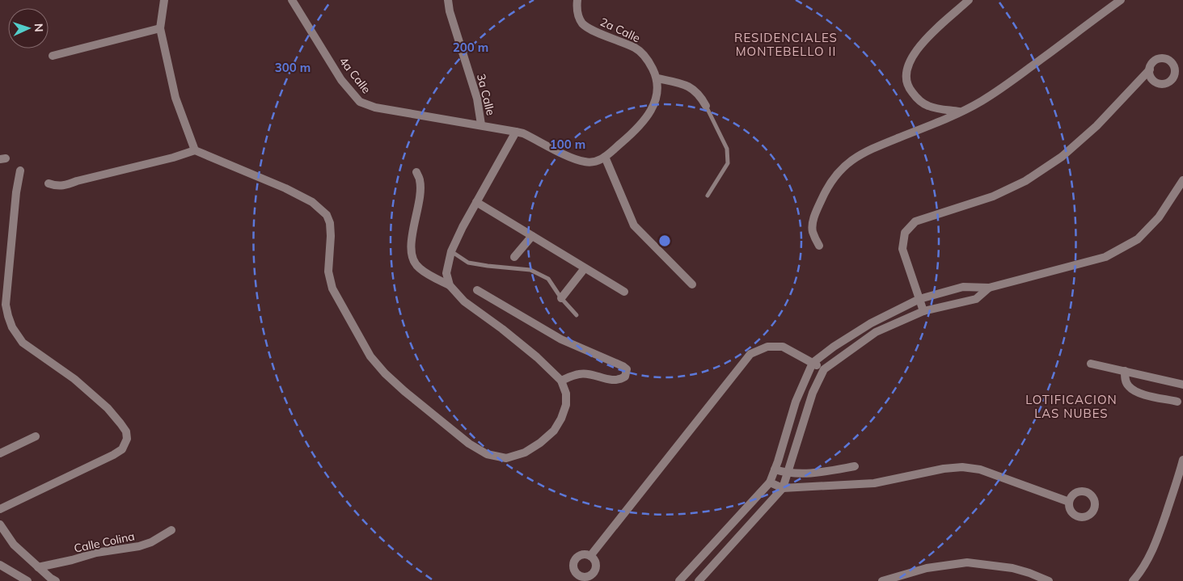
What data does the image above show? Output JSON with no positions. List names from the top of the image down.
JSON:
{
  "streets": {
    "street": [
      "2a Calle",
      "4a Calle",
      "3a Calle",
      "Calle Colina"
    ]
  },
  "crossings": [
    ["4a Calle", "3a Calle"]
  ],
  "districts": ["RESIDENCIALES MONTEBELLO II", "LOTIFICACION LAS NUBES"],
  "north": "right",
  "rings": ["200 m", "300 m", "100 m"]
}
